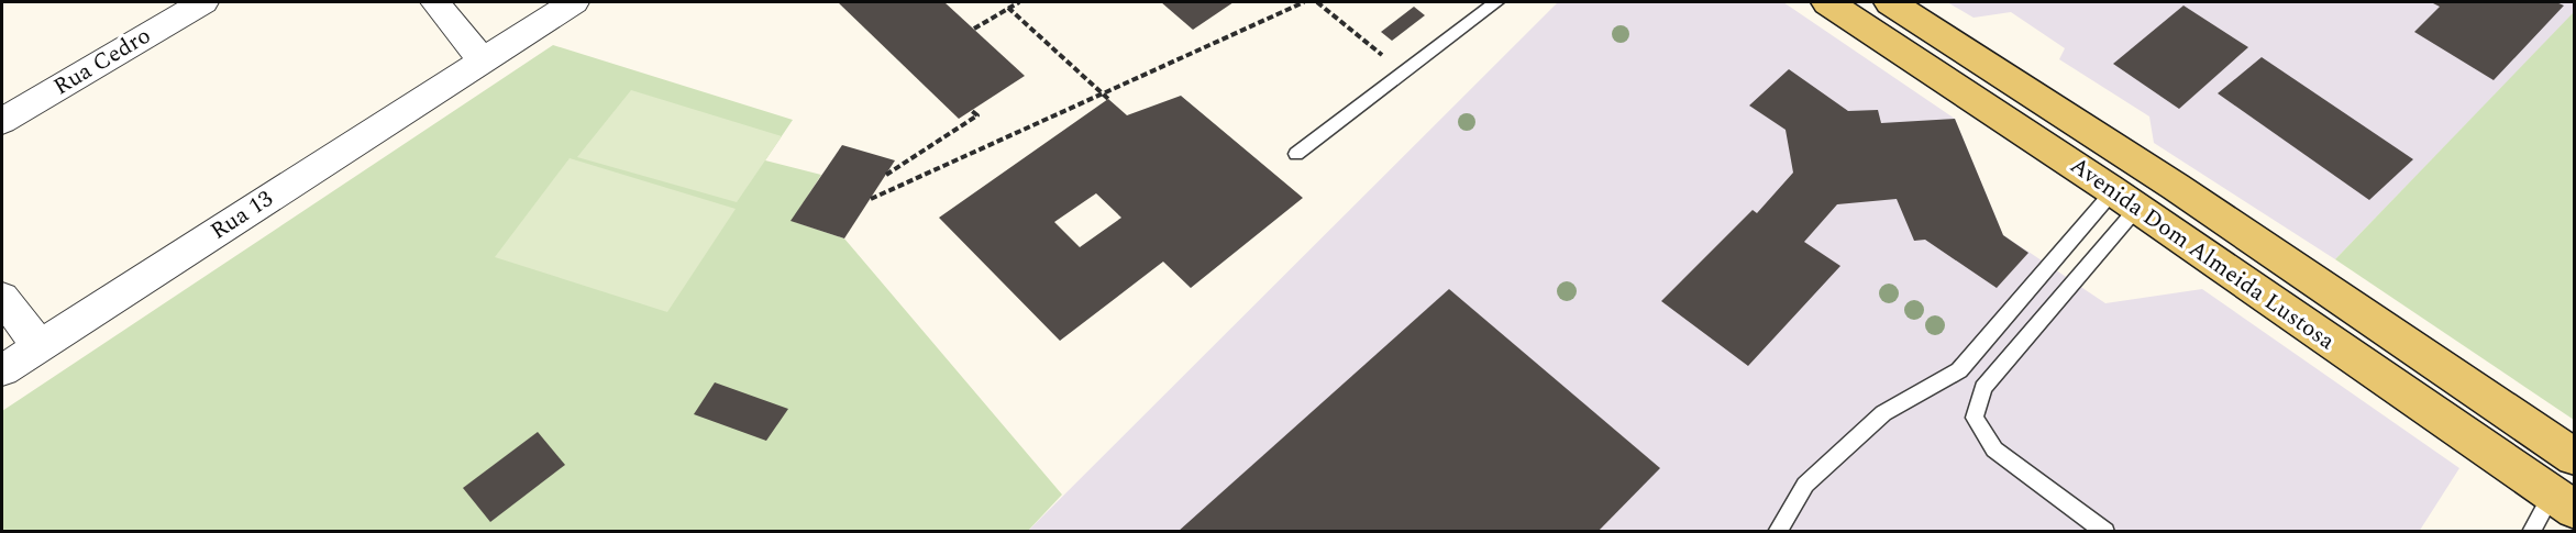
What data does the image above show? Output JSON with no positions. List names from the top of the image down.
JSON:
{
  "streets": {
    "main road": ["Avenida Dom Almeida Lustosa"],
    "street": ["Rua Cedro", "Rua 13"]
  }
}
